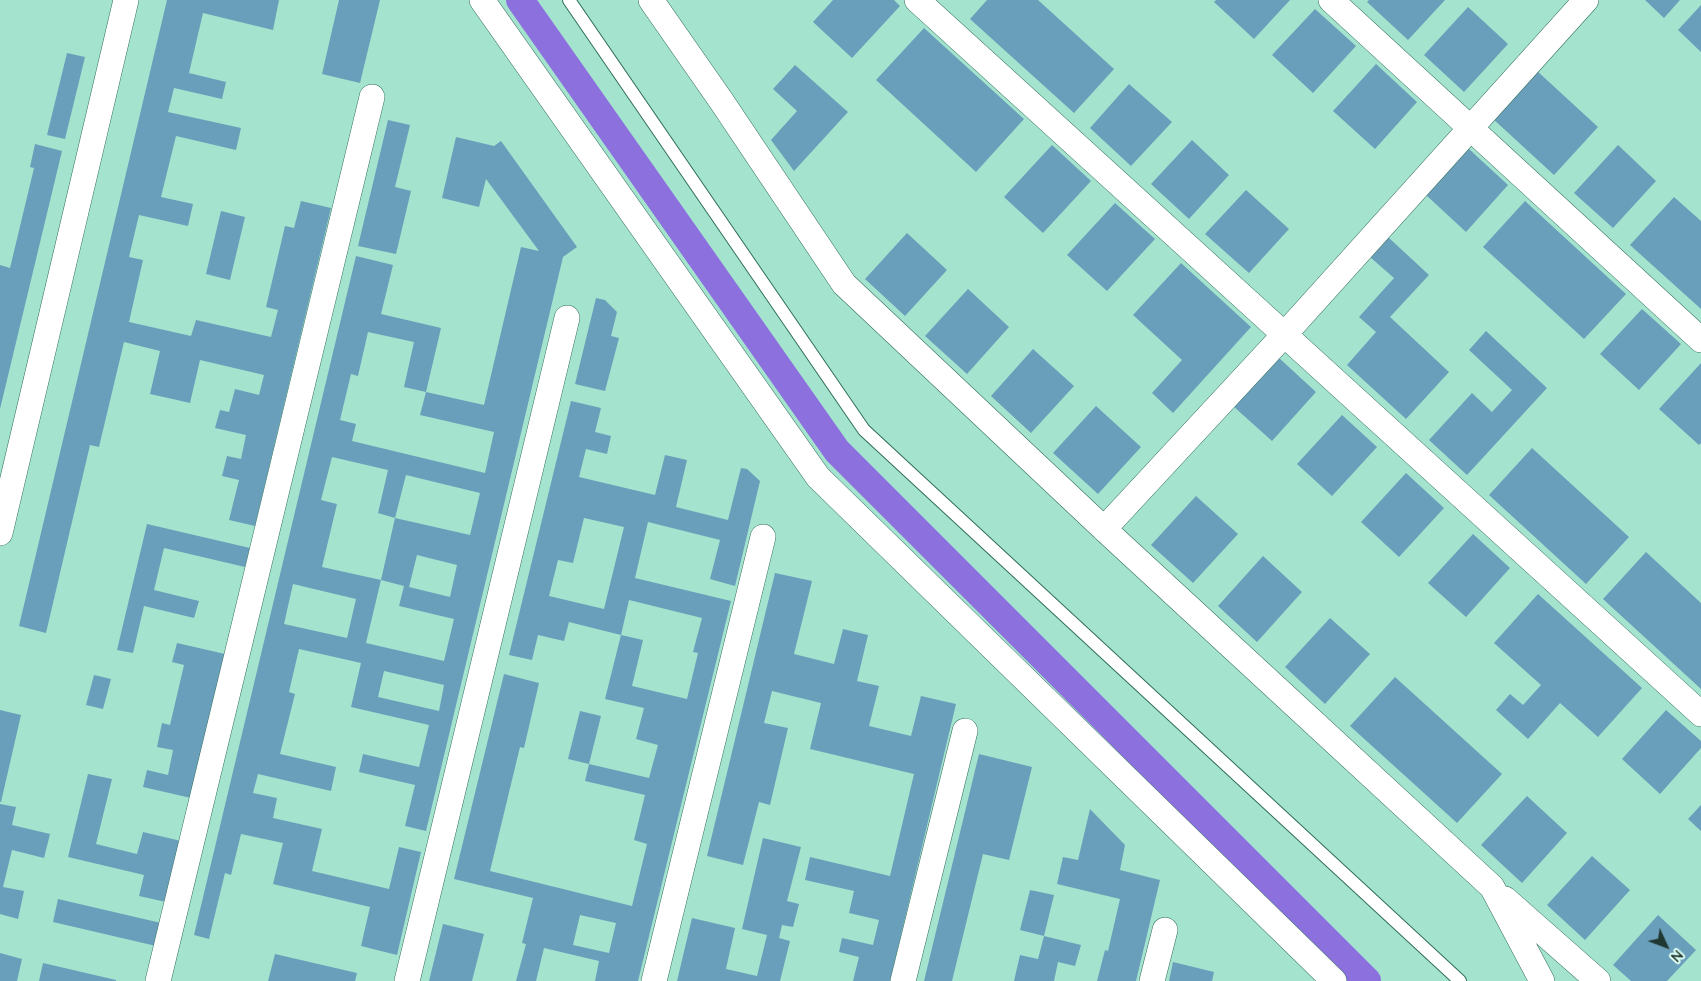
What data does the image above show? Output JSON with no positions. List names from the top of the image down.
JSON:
{
  "north": "bottom right"
}
